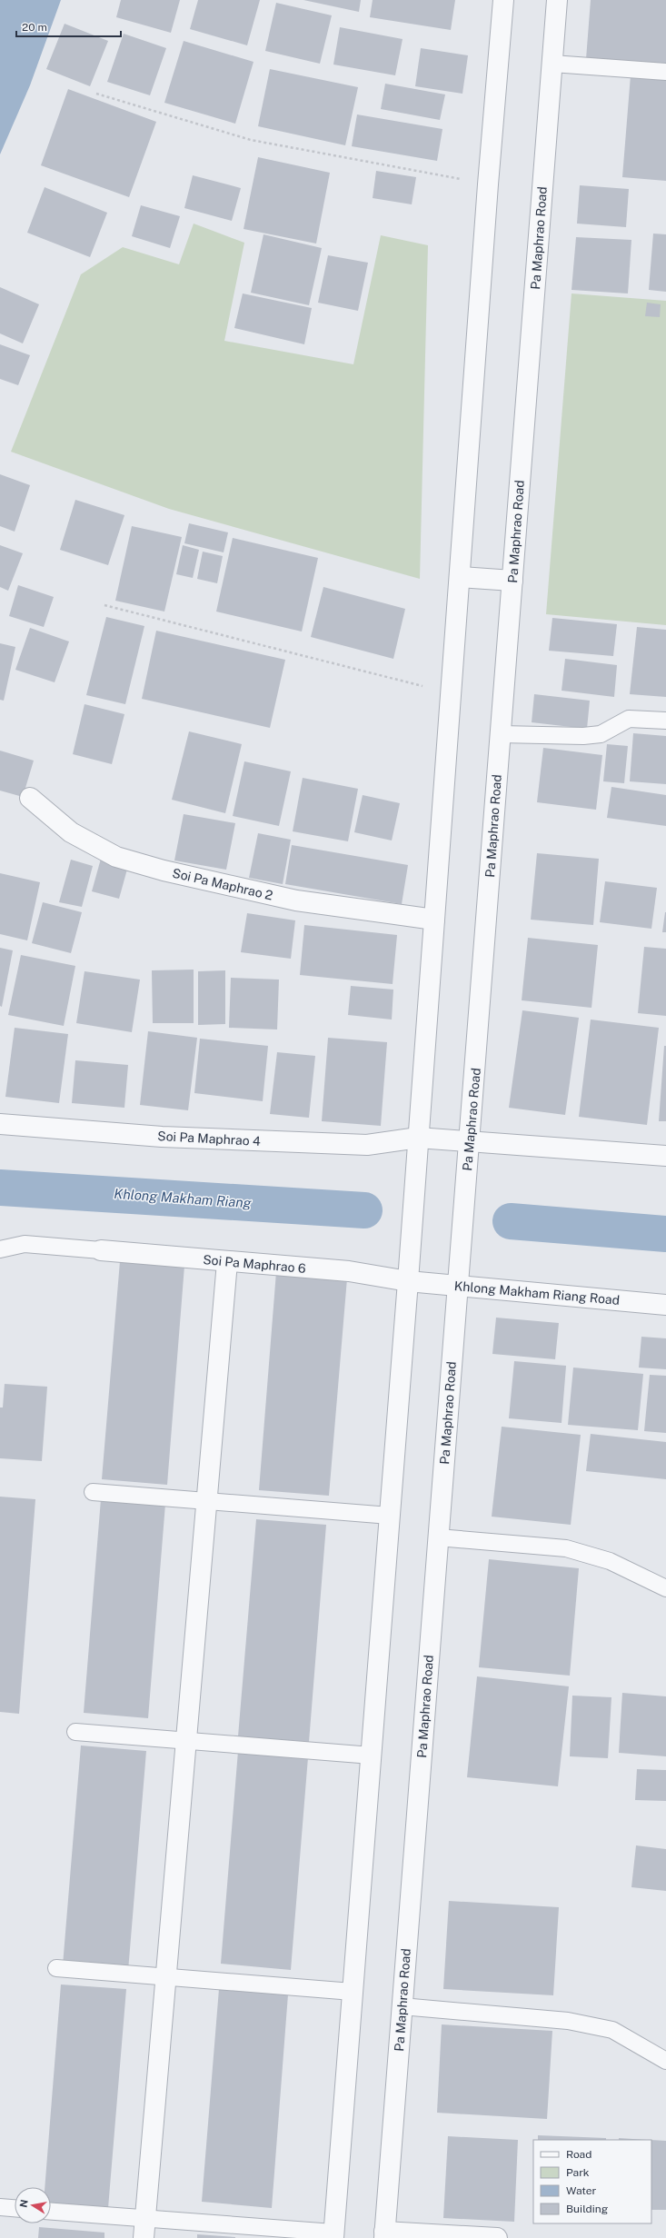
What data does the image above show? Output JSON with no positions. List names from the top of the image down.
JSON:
{
  "streets": {
    "street": [
      "Pa Maphrao Road",
      "Soi Pa Maphrao 2",
      "Soi Pa Maphrao 4",
      "Soi Pa Maphrao 6",
      "Khlong Makham Riang Road"
    ]
  },
  "crossings": [
    ["Pa Maphrao Road", "Khlong Makham Riang Road"],
    ["Soi Pa Maphrao 6", "Khlong Makham Riang Road"]
  ],
  "water": ["Khlong Makham Riang"],
  "legend": [
    "Road",
    "Park",
    "Water",
    "Building"
  ],
  "scale_bar": "20 m",
  "north": "left"
}
